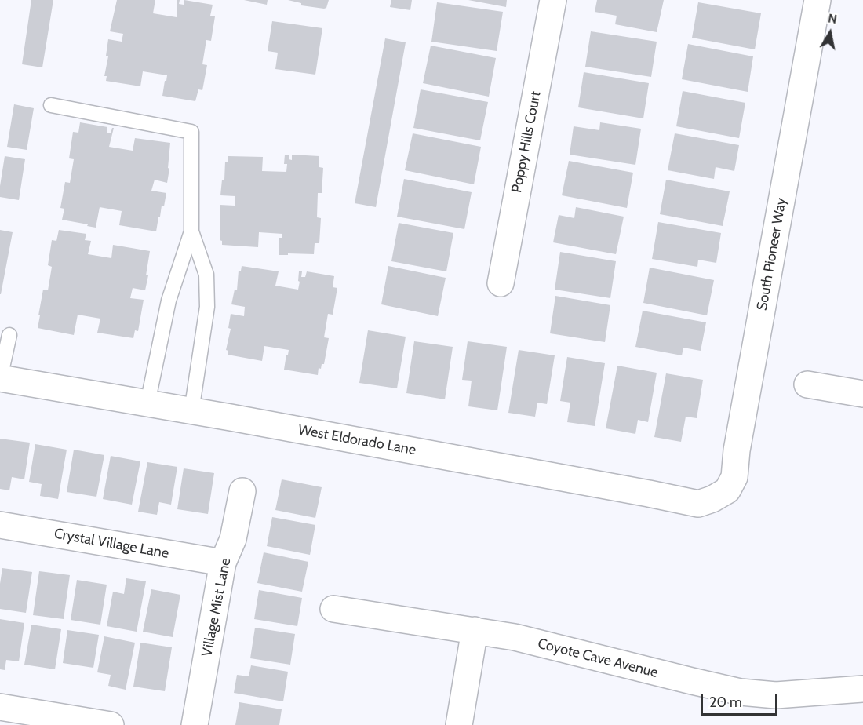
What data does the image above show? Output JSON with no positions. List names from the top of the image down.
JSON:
{
  "streets": {
    "street": [
      "Poppy Hills Court",
      "South Pioneer Way",
      "West Eldorado Lane",
      "Crystal Village Lane",
      "Village Mist Lane",
      "Coyote Cave Avenue"
    ]
  },
  "crossings": [
    ["South Pioneer Way", "West Eldorado Lane"],
    ["Crystal Village Lane", "Village Mist Lane"]
  ],
  "scale_bar": "20 m",
  "north": "top"
}
